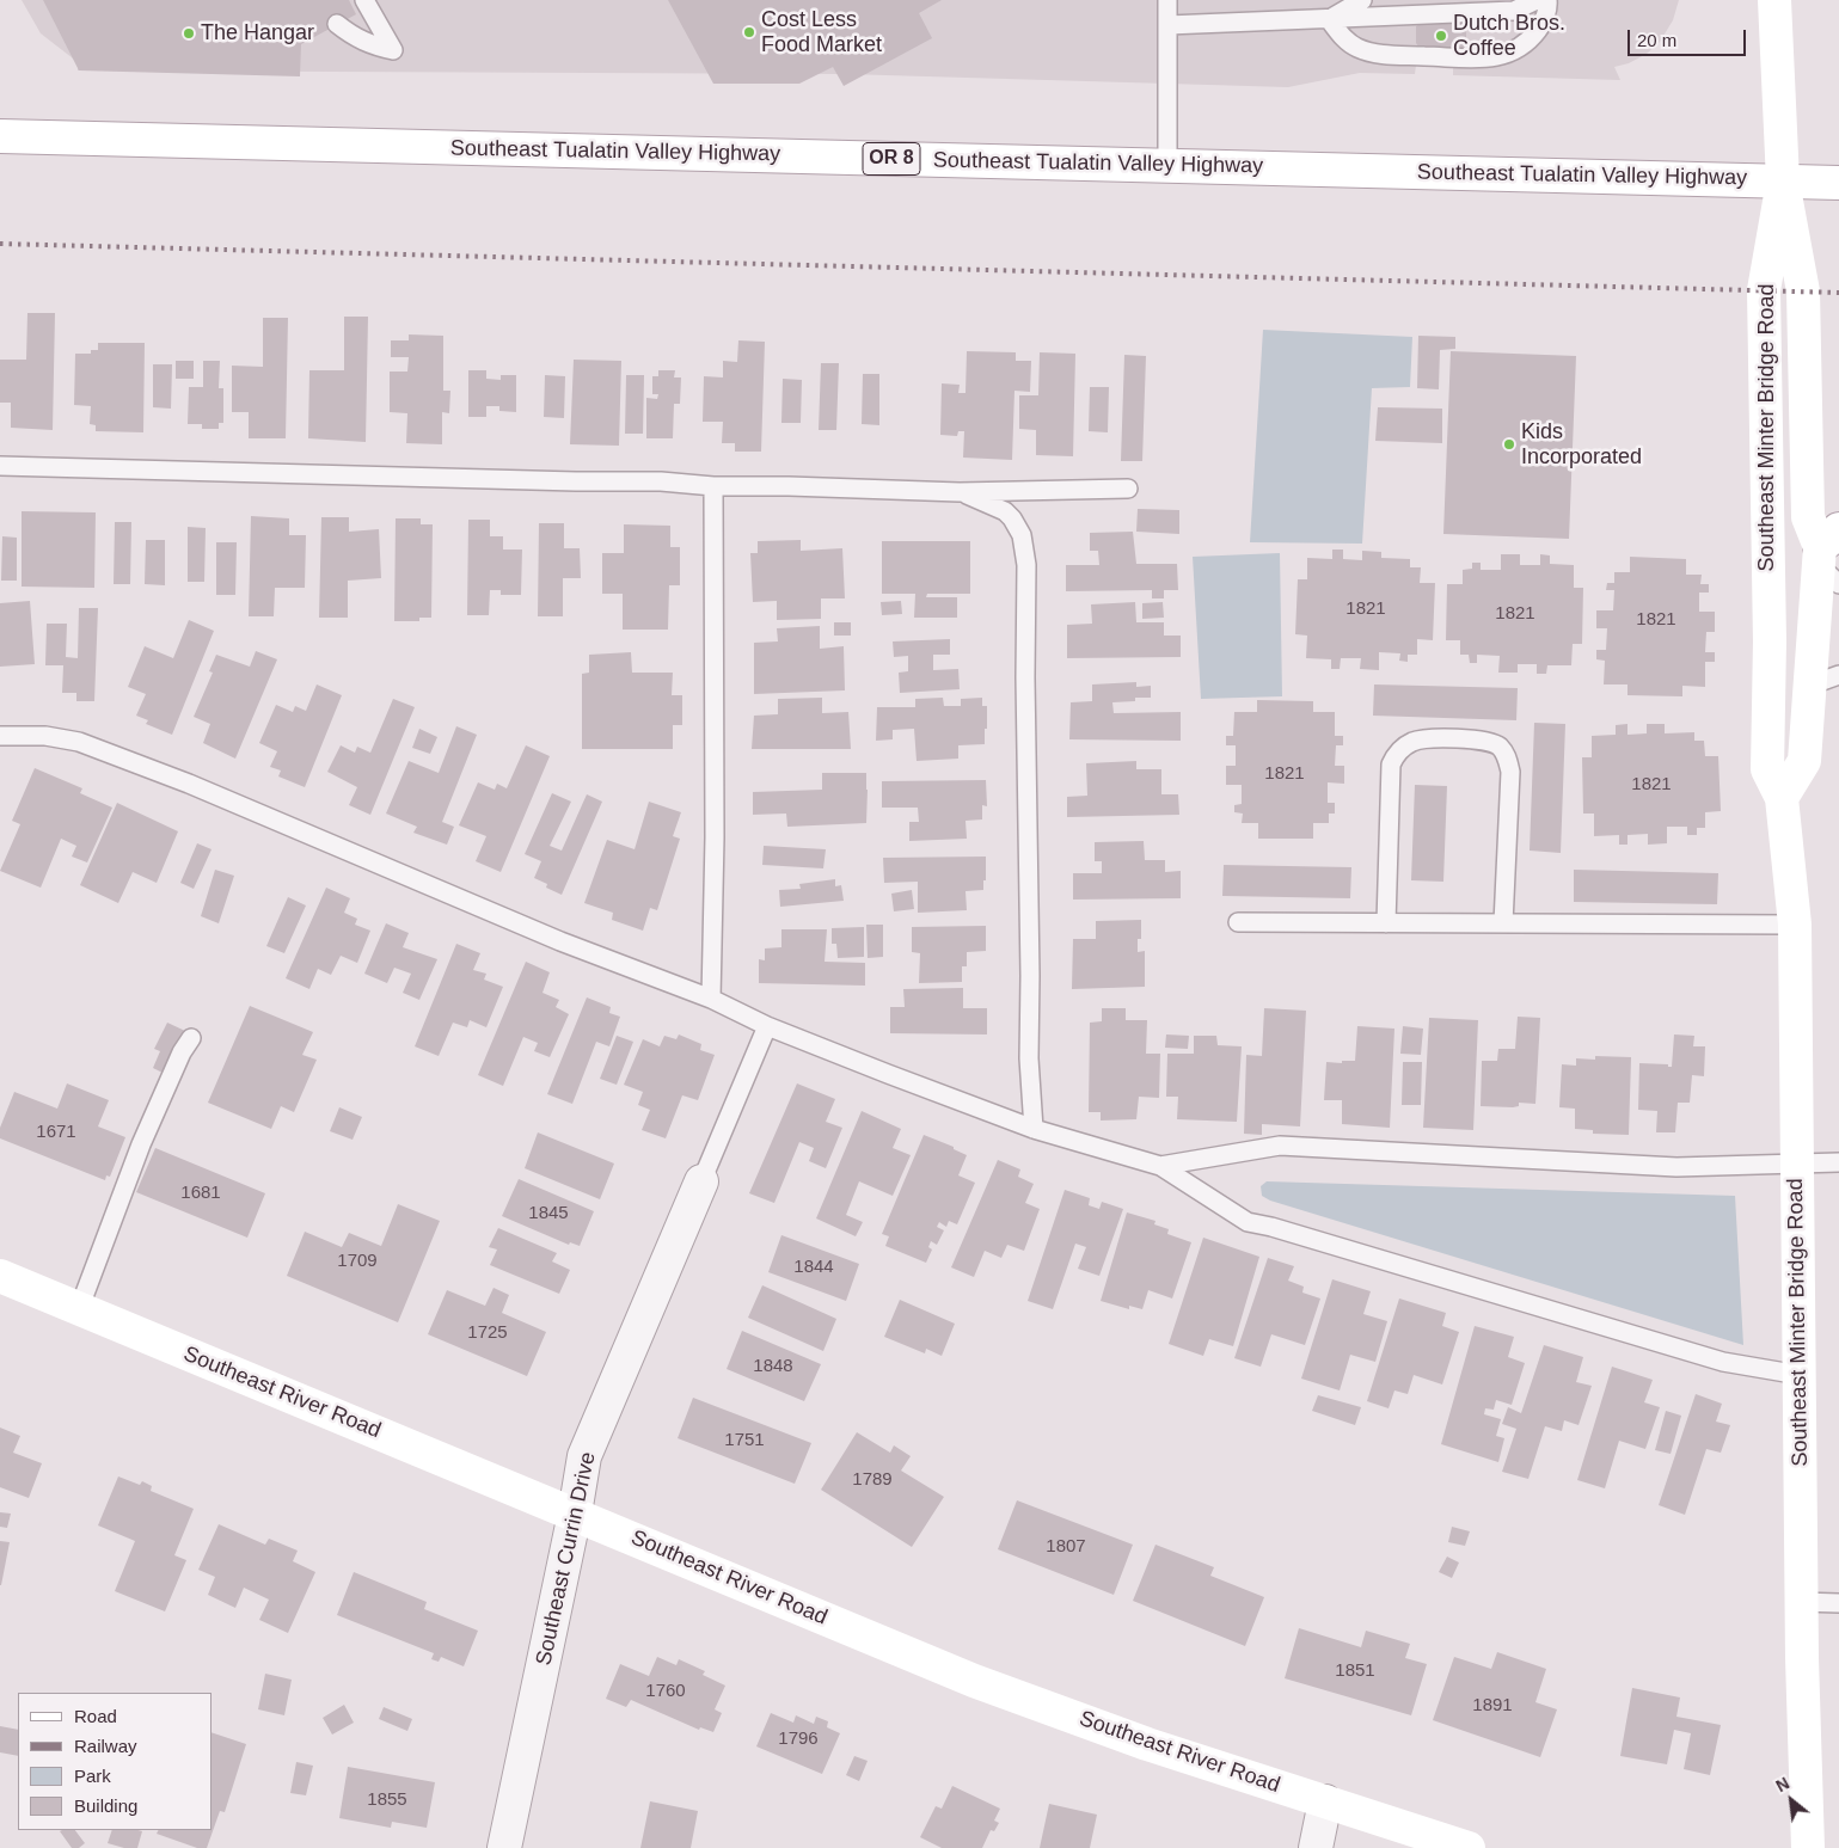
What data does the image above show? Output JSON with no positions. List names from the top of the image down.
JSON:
{
  "streets": {
    "main road": [
      "Southeast Tualatin Valley Highway",
      "OR 8",
      "Southeast Minter Bridge Road",
      "Southeast River Road"
    ],
    "street": ["Southeast Currin Drive"]
  },
  "crossings": [
    ["Southeast Tualatin Valley Highway", "Southeast Minter Bridge Road"],
    ["Southeast River Road", "Southeast Currin Drive"]
  ],
  "places": [
    "Cost Less Food Market",
    "The Hangar",
    "Dutch Bros. Coffee",
    "Kids Incorporated"
  ],
  "house_numbers": [
    "1821",
    "1821",
    "1821",
    "1821",
    "1821",
    "1671",
    "1681",
    "1845",
    "1709",
    "1844",
    "1725",
    "1848",
    "1751",
    "1789",
    "1807",
    "1851",
    "1760",
    "1891",
    "1796",
    "1855"
  ],
  "legend": [
    "Road",
    "Railway",
    "Park",
    "Building"
  ],
  "scale_bar": "20 m",
  "north": "top left"
}
